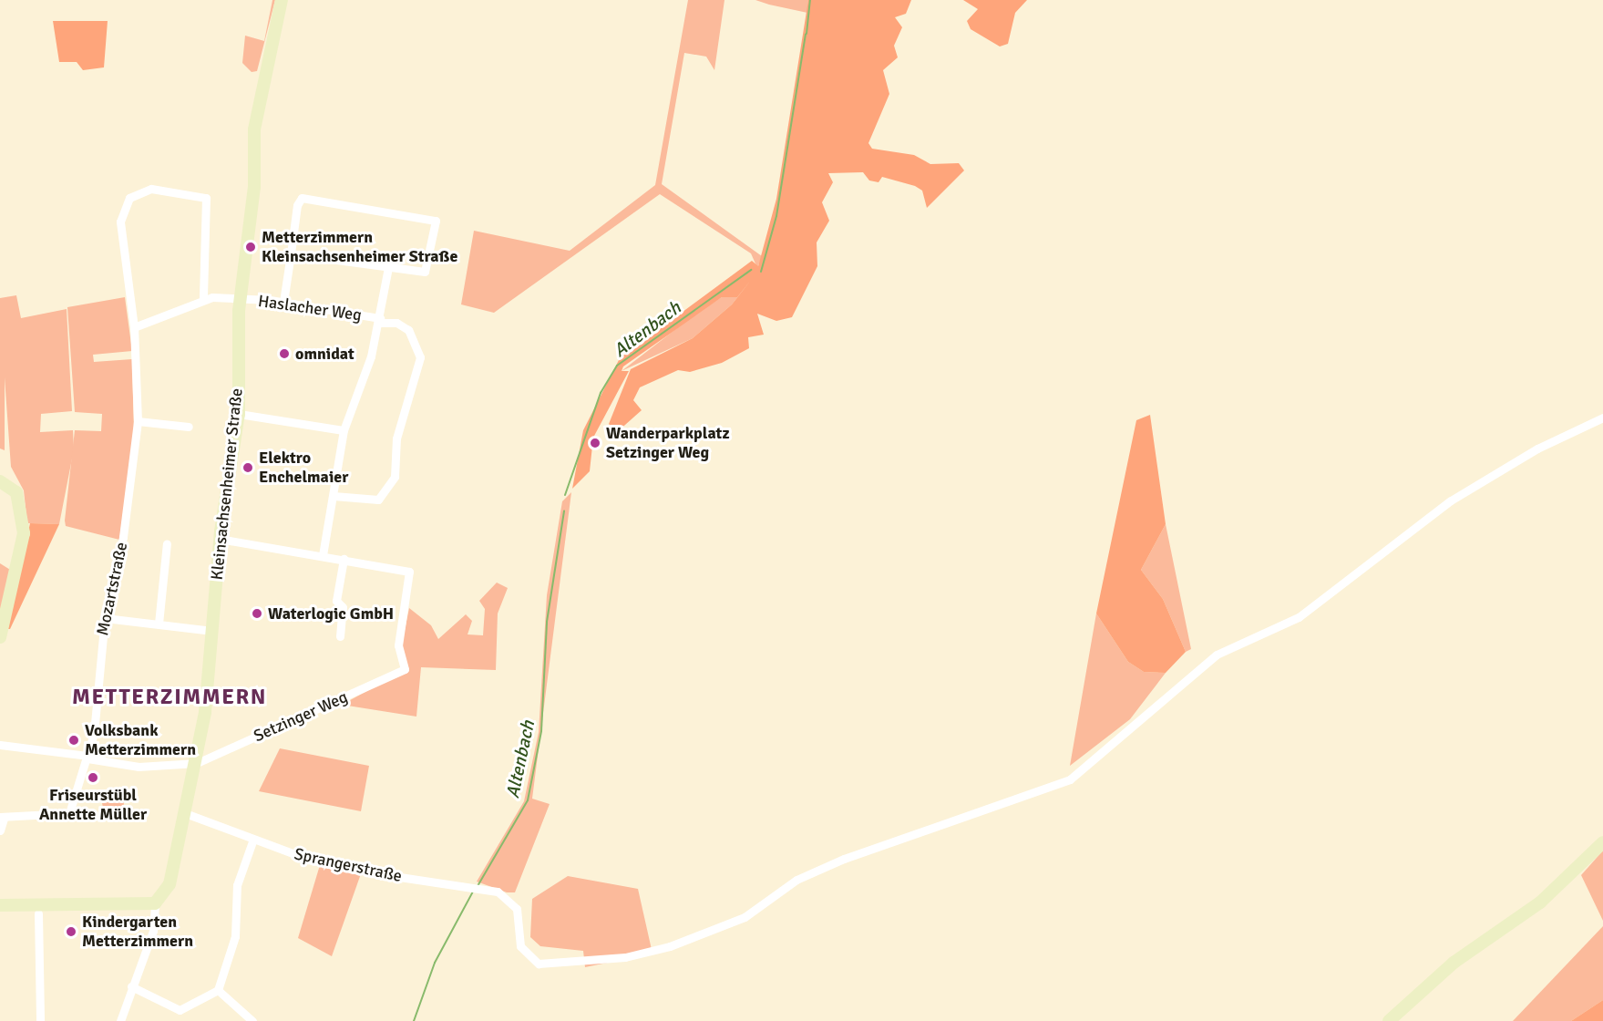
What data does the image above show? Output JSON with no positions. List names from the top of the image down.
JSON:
{
  "streets": {
    "main road": ["Kleinsachsenheimer Straße"],
    "street": [
      "Haslacher Weg",
      "Mozartstraße",
      "Setzinger Weg",
      "Sprangerstraße"
    ]
  },
  "crossings": [
    ["Haslacher Weg", "Kleinsachsenheimer Straße"],
    ["Haslacher Weg", "Mozartstraße"],
    ["Kleinsachsenheimer Straße", "Setzinger Weg"],
    ["Kleinsachsenheimer Straße", "Sprangerstraße"]
  ],
  "districts": ["METTERZIMMERN"],
  "water": ["Altenbach"],
  "places": [
    "Metterzimmern Kleinsachsenheimer Straße",
    "omnidat",
    "Wanderparkplatz Setzinger Weg",
    "Elektro Enchelmaier",
    "Waterlogic GmbH",
    "Volksbank Metterzimmern",
    "Friseurstübl Annette Müller",
    "Kindergarten Metterzimmern"
  ]
}
